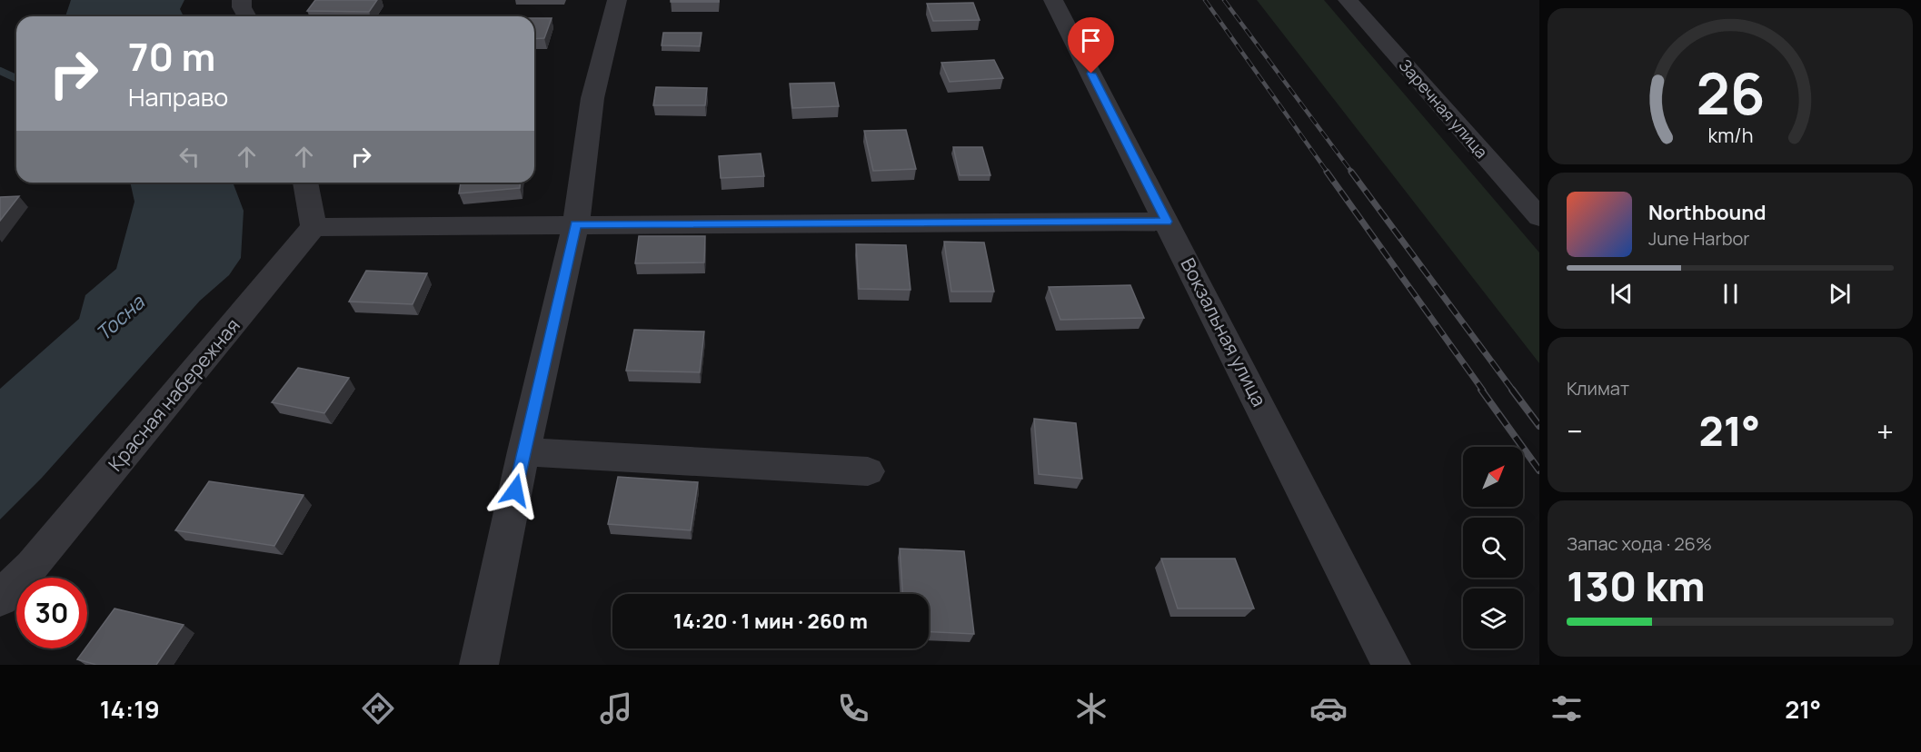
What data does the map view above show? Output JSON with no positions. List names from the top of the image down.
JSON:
{
  "streets": {
    "street": ["Заречная улица", "Вокзальная улица", "Красная набережная"]
  },
  "water": ["Тосна"],
  "north": "top right",
  "page": {
    "turn": ["70 m", "Направо"],
    "song": ["Northbound", "June Harbor"],
    "tile": [
      "Климат",
      ["Запас хода · 26%", "130 km"]
    ],
    "heat": ["−", "21°", "+"],
    "limit": "30",
    "trip": "14:20 · 1 мин · 260 m",
    "tabs": ["14:19", "21°"],
    "gauge": ["26", "km/h"]
  }
}
